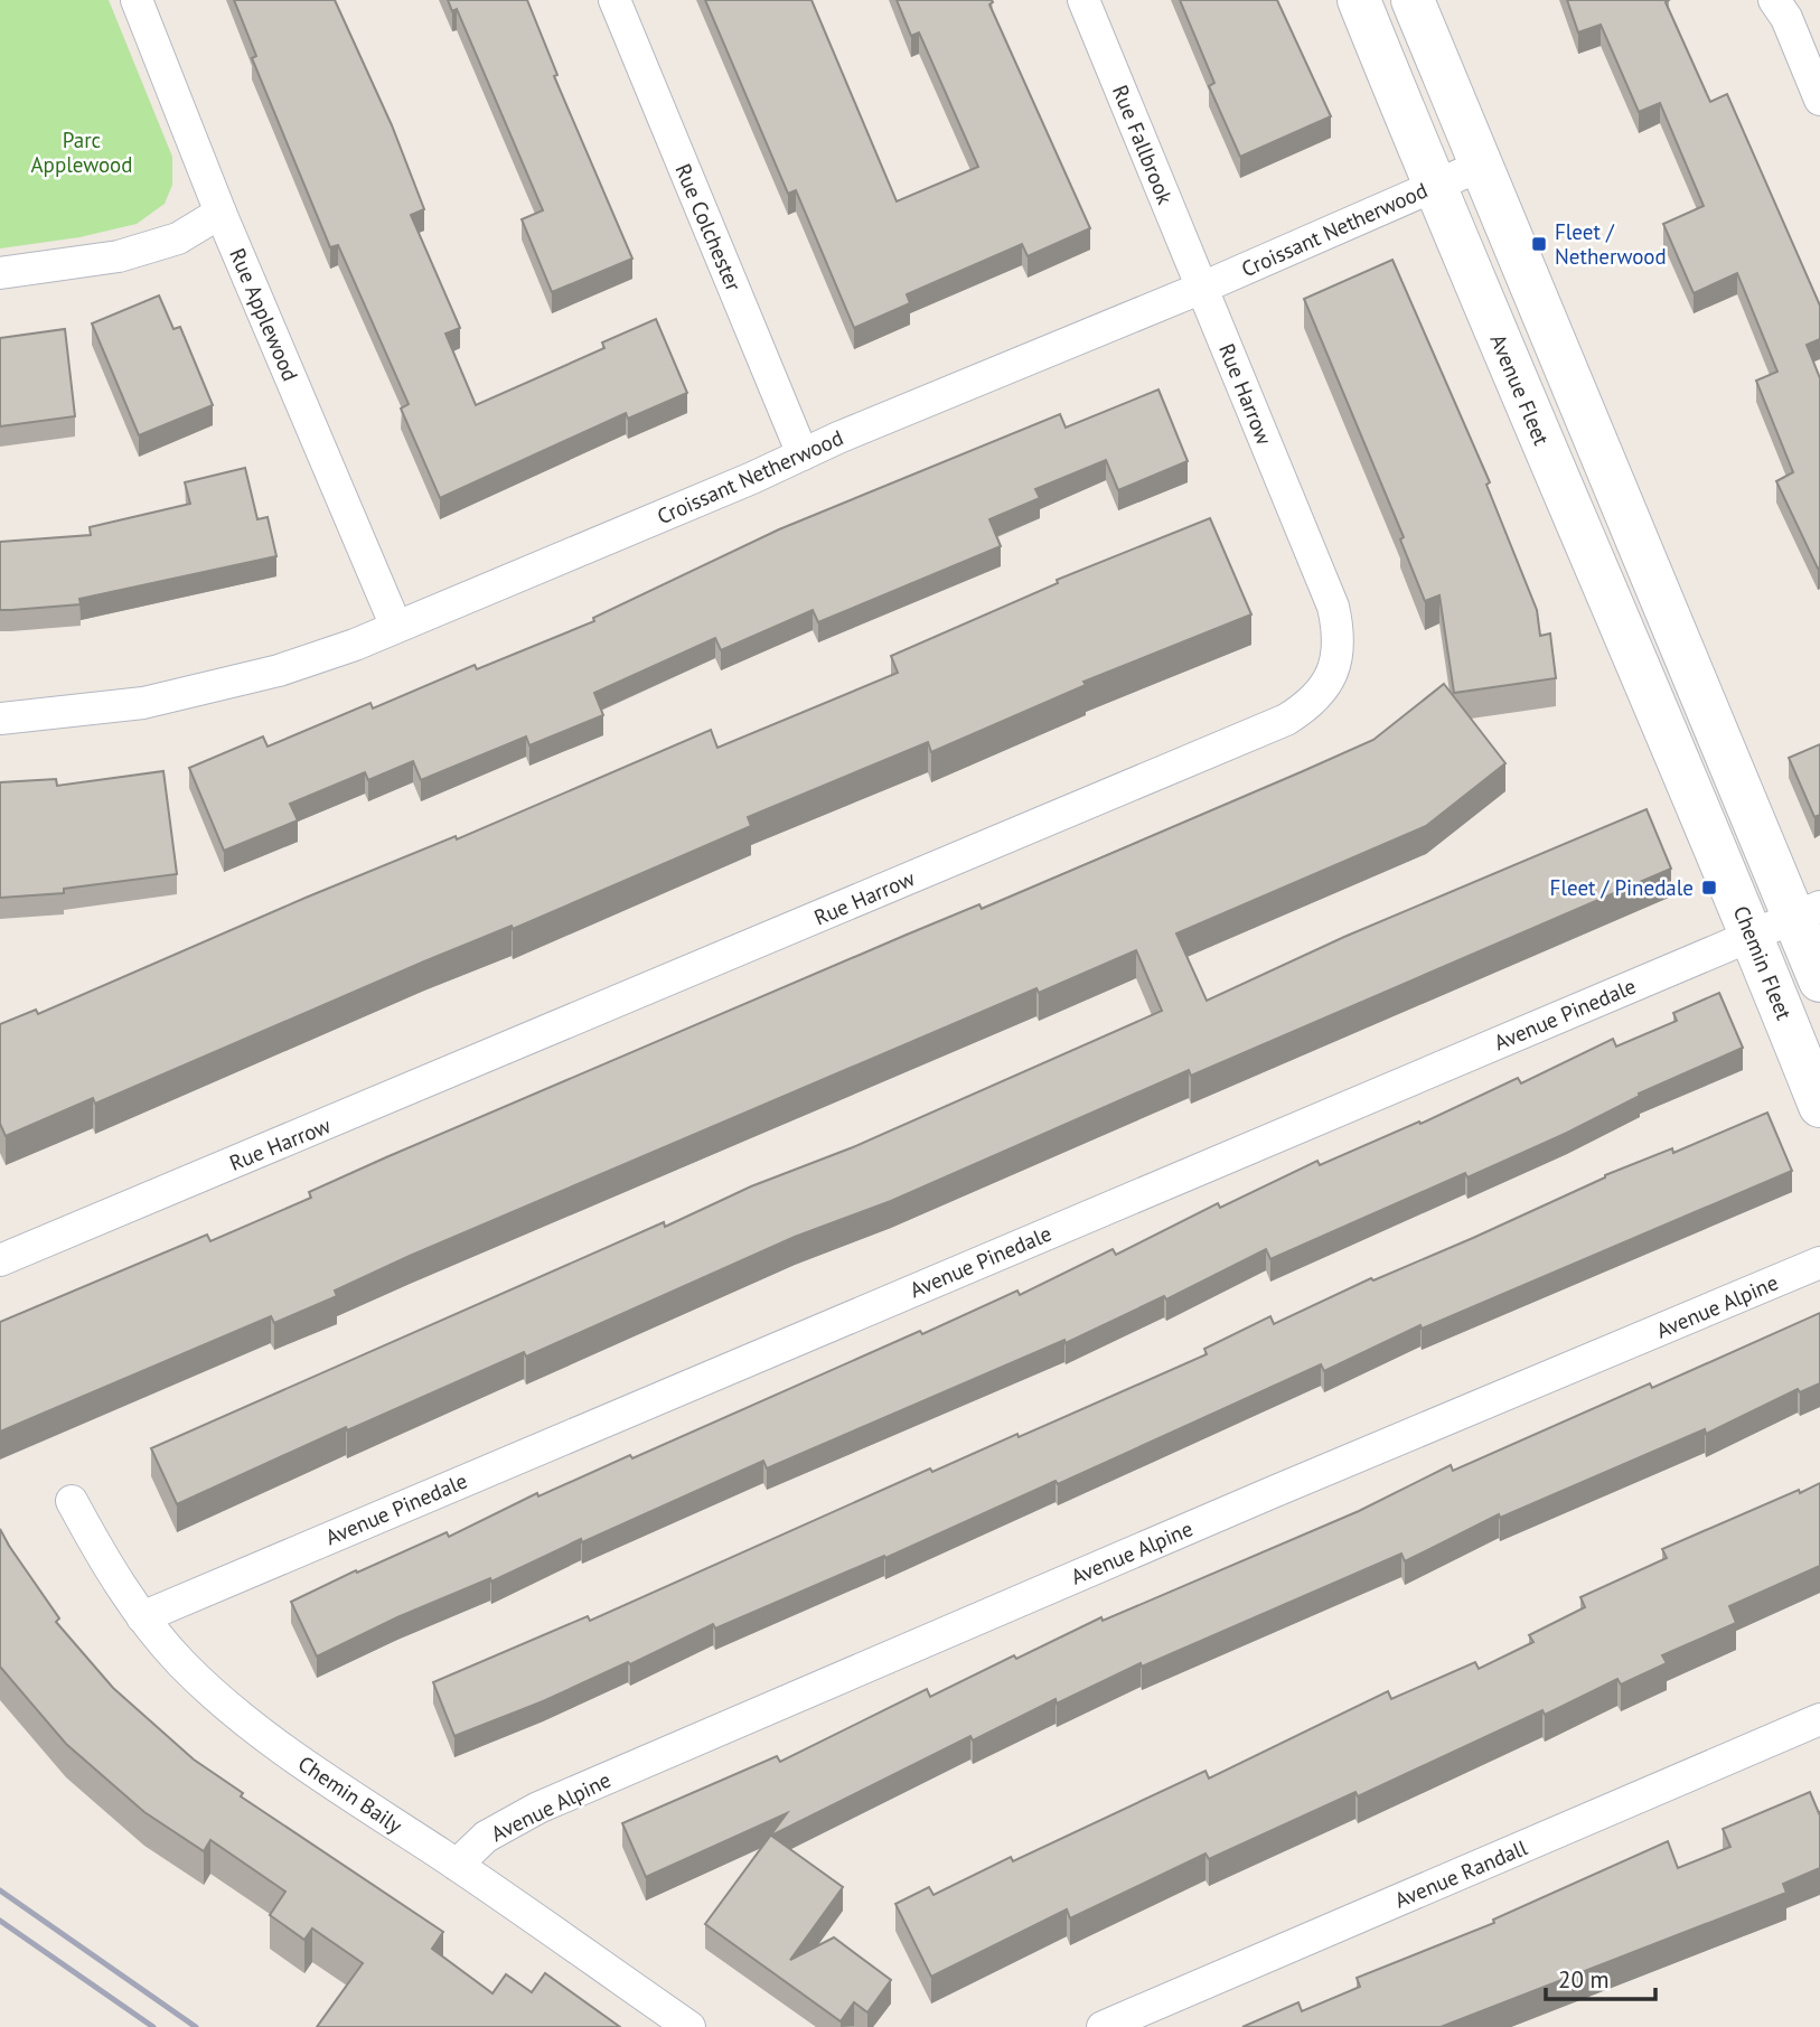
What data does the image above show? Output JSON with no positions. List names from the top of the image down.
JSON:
{
  "streets": {
    "main road": ["Avenue Fleet", "Chemin Fleet"],
    "street": [
      "Rue Fallbrook",
      "Rue Colchester",
      "Croissant Netherwood",
      "Rue Applewood",
      "Rue Harrow",
      "Avenue Pinedale",
      "Avenue Alpine",
      "Chemin Baily",
      "Avenue Randall"
    ]
  },
  "crossings": [
    ["Rue Fallbrook", "Croissant Netherwood"],
    ["Rue Fallbrook", "Rue Harrow"],
    ["Rue Colchester", "Croissant Netherwood"],
    ["Croissant Netherwood", "Rue Applewood"],
    ["Croissant Netherwood", "Avenue Fleet"],
    ["Croissant Netherwood", "Rue Harrow"],
    ["Avenue Fleet", "Chemin Fleet"],
    ["Chemin Fleet", "Avenue Pinedale"],
    ["Avenue Pinedale", "Chemin Baily"],
    ["Avenue Alpine", "Chemin Baily"]
  ],
  "parks": ["Parc Applewood"],
  "places": {
    "transit": ["Fleet / Netherwood", "Fleet / Pinedale"]
  },
  "scale_bar": "20 m"
}
